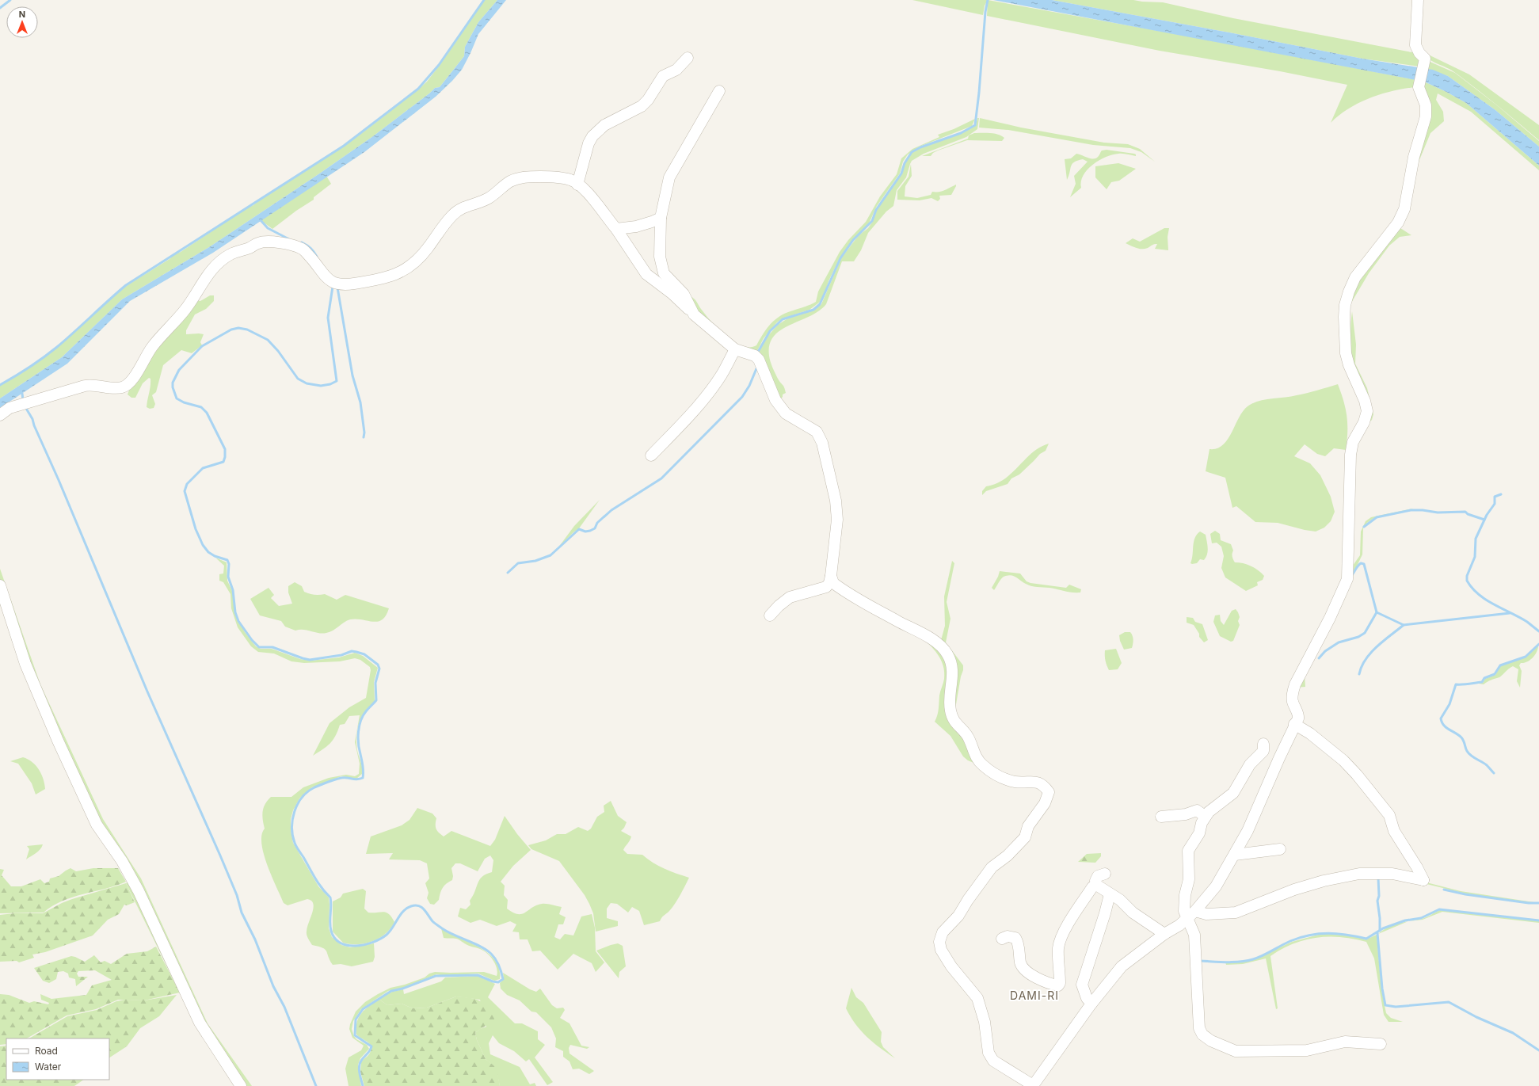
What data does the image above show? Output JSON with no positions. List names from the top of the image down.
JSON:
{
  "districts": ["DAMI-RI"],
  "legend": ["Road", "Water"],
  "north": "top"
}
